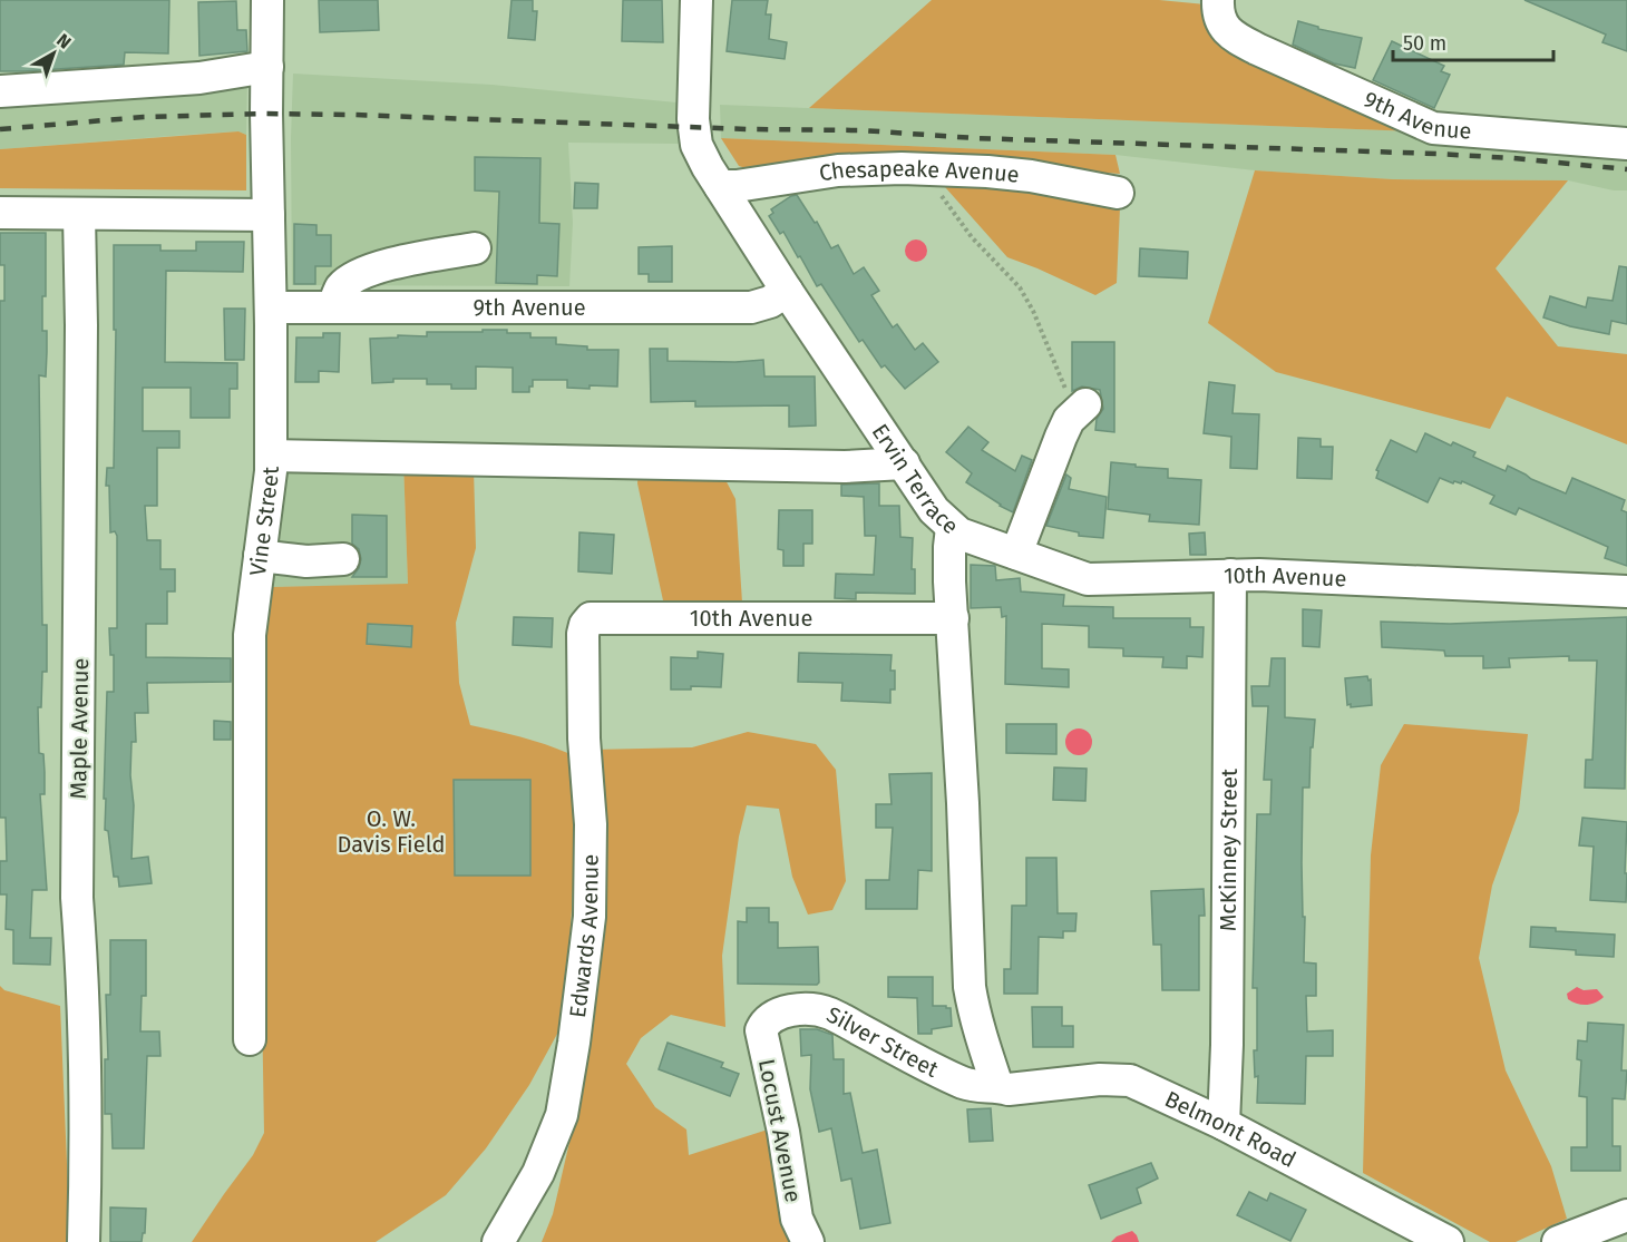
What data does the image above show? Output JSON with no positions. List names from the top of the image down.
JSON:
{
  "streets": {
    "street": [
      "9th Avenue",
      "Chesapeake Avenue",
      "Ervin Terrace",
      "Vine Street",
      "10th Avenue",
      "Maple Avenue",
      "McKinney Street",
      "Edwards Avenue",
      "Silver Street",
      "Belmont Road",
      "Locust Avenue"
    ]
  },
  "crossings": [
    ["9th Avenue", "Ervin Terrace"],
    ["9th Avenue", "Vine Street"],
    ["Chesapeake Avenue", "Ervin Terrace"],
    ["Ervin Terrace", "10th Avenue"],
    ["Ervin Terrace", "Silver Street"],
    ["Ervin Terrace", "Belmont Road"],
    ["10th Avenue", "McKinney Street"],
    ["10th Avenue", "Edwards Avenue"],
    ["McKinney Street", "Belmont Road"],
    ["Silver Street", "Belmont Road"],
    ["Silver Street", "Locust Avenue"]
  ],
  "parks": ["O. W. Davis Field"],
  "scale_bar": "50 m",
  "north": "top right"
}
